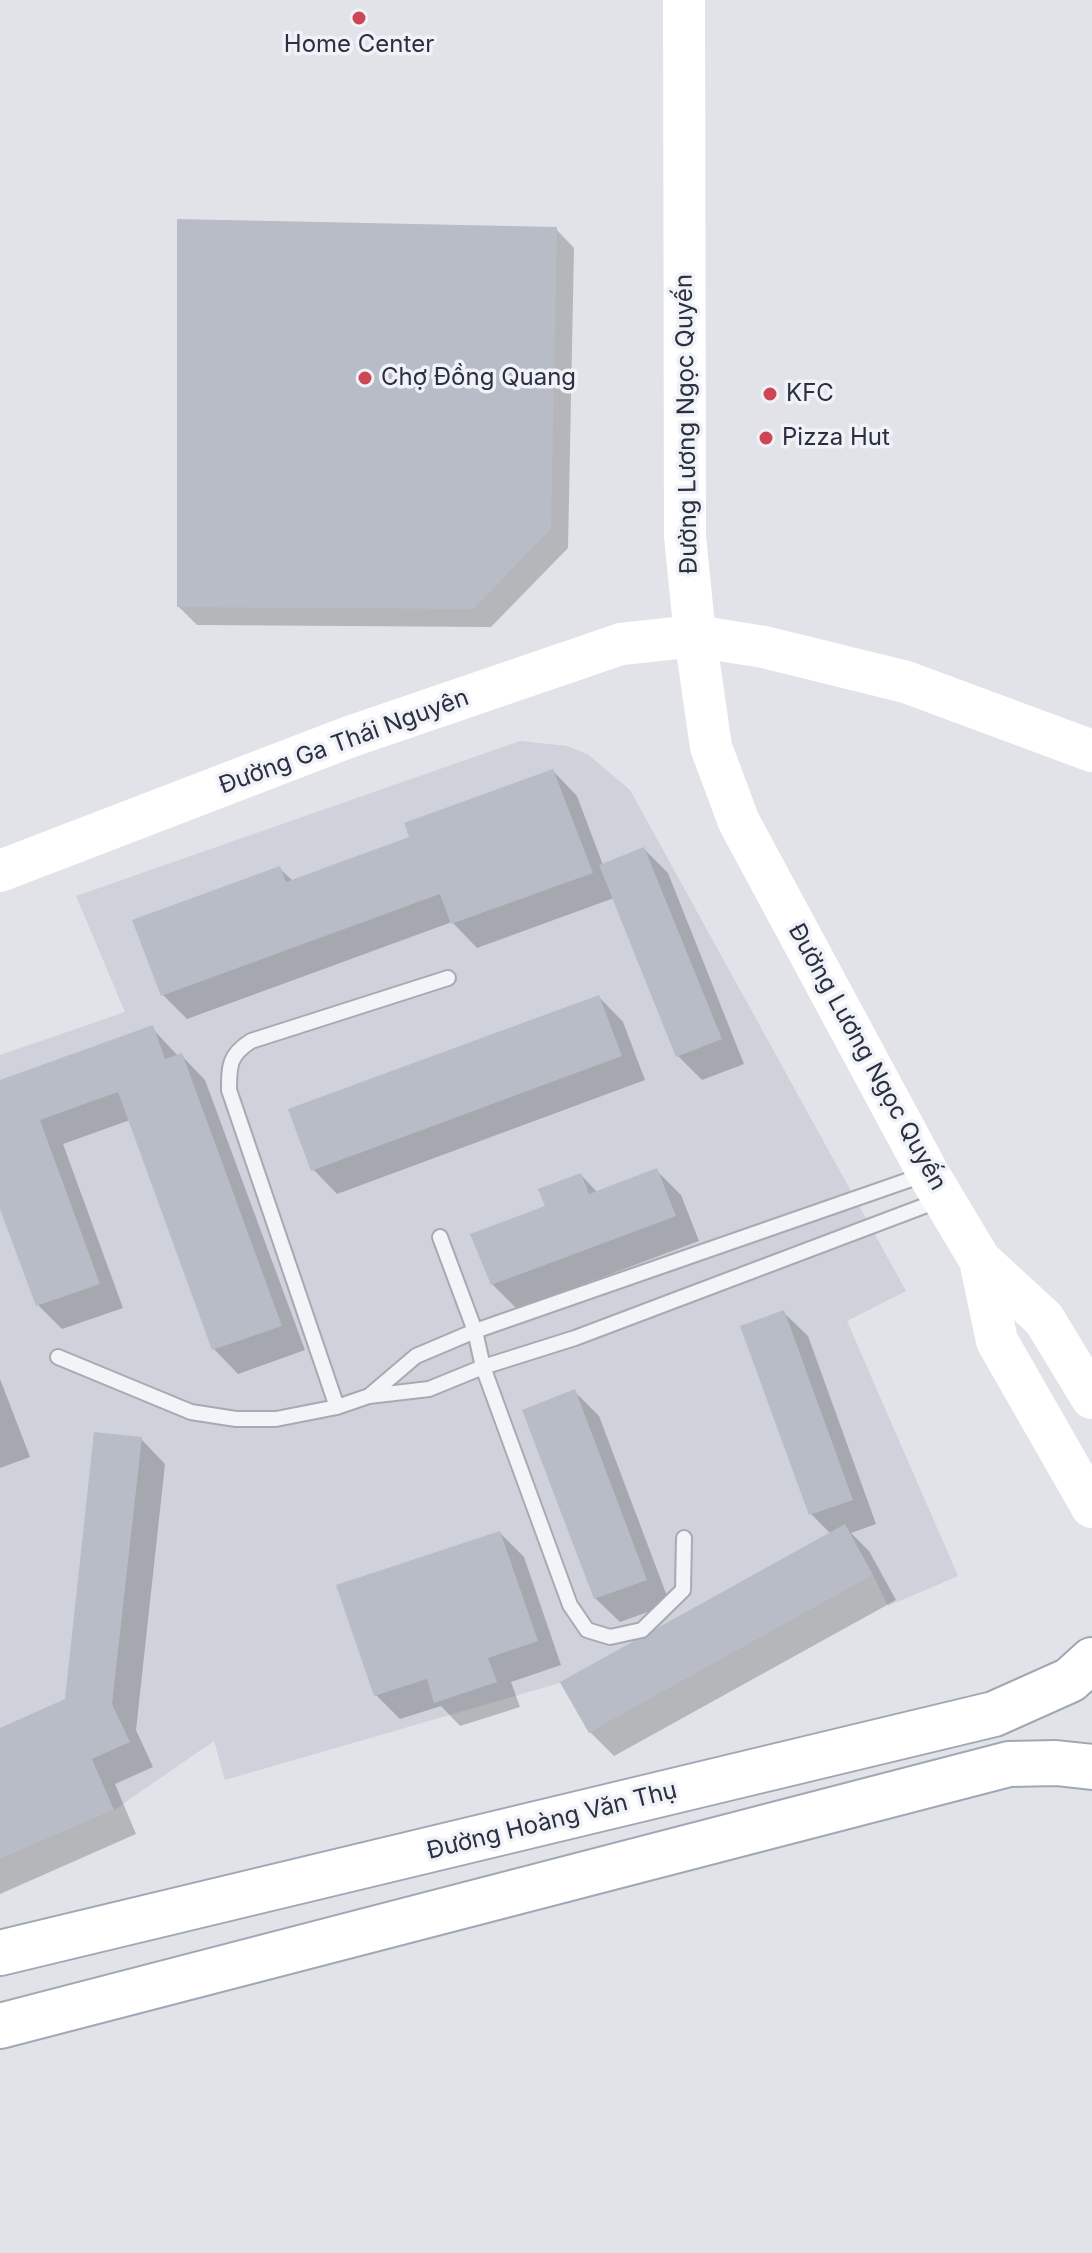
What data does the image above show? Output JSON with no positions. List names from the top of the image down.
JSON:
{
  "streets": {
    "main road": ["Đường Lương Ngọc Quyến", "Đường Ga Thái Nguyên", "Đường Hoàng Văn Thụ"]
  },
  "crossings": [
    ["Đường Lương Ngọc Quyến", "Đường Ga Thái Nguyên"]
  ],
  "places": [
    "Home Center",
    "Chợ Đồng Quang",
    "KFC",
    "Pizza Hut"
  ]
}
